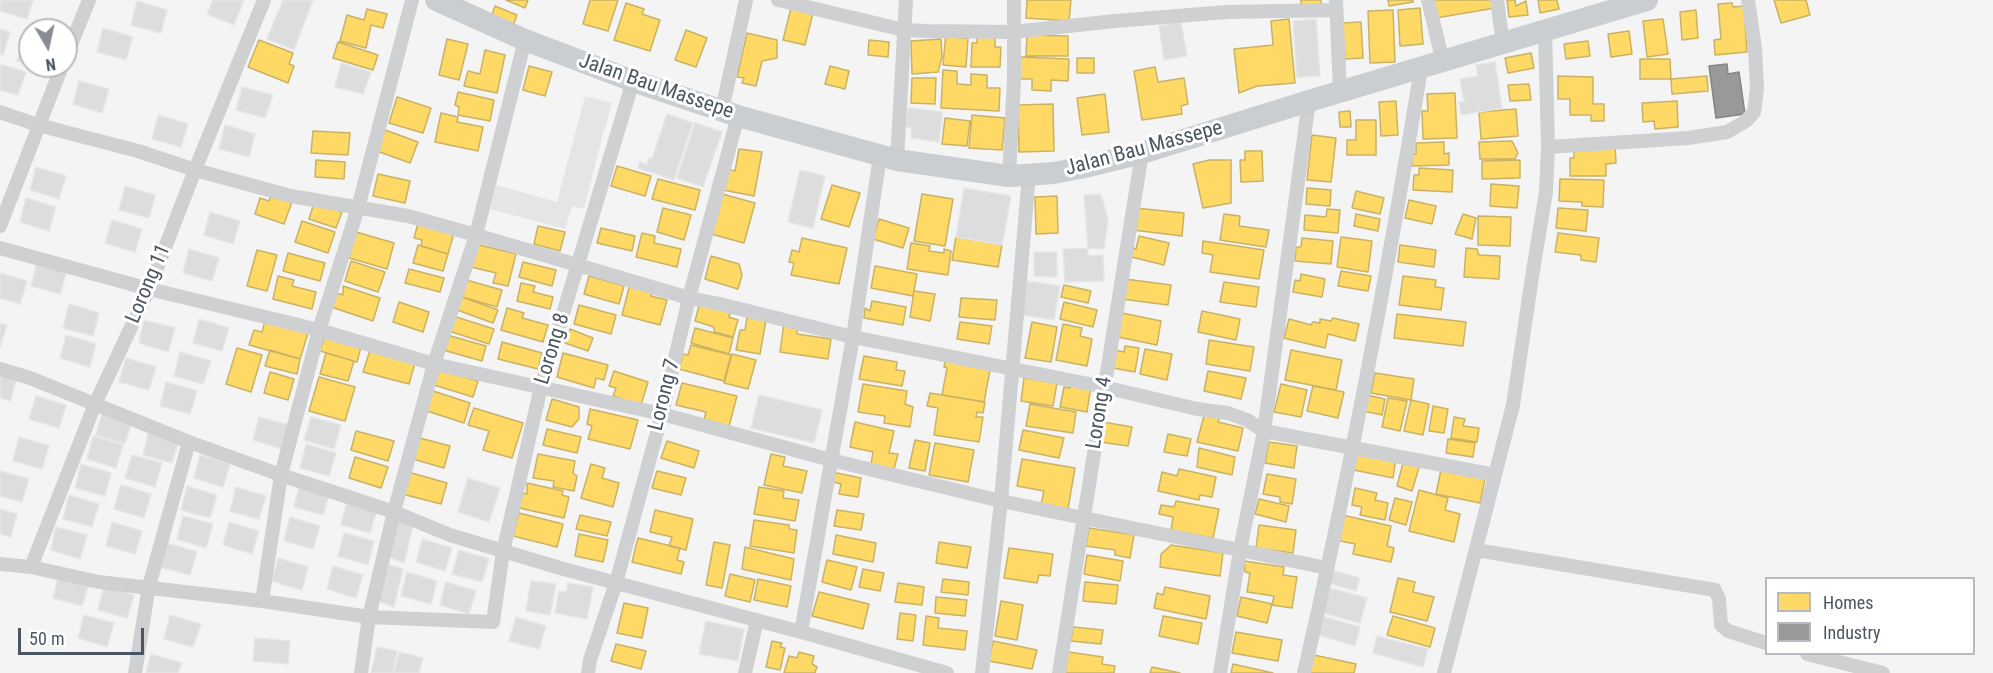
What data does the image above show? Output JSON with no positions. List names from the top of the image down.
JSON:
{
  "streets": {
    "main road": ["Jalan Bau Massepe"],
    "street": [
      "Lorong 11",
      "Lorong 8",
      "Lorong 7",
      "Lorong 4"
    ]
  },
  "crossings": [
    ["Jalan Bau Massepe", "Lorong 8"],
    ["Jalan Bau Massepe", "Lorong 7"],
    ["Jalan Bau Massepe", "Lorong 4"]
  ],
  "legend": ["Homes", "Industry"],
  "scale_bar": "50 m",
  "north": "bottom"
}
